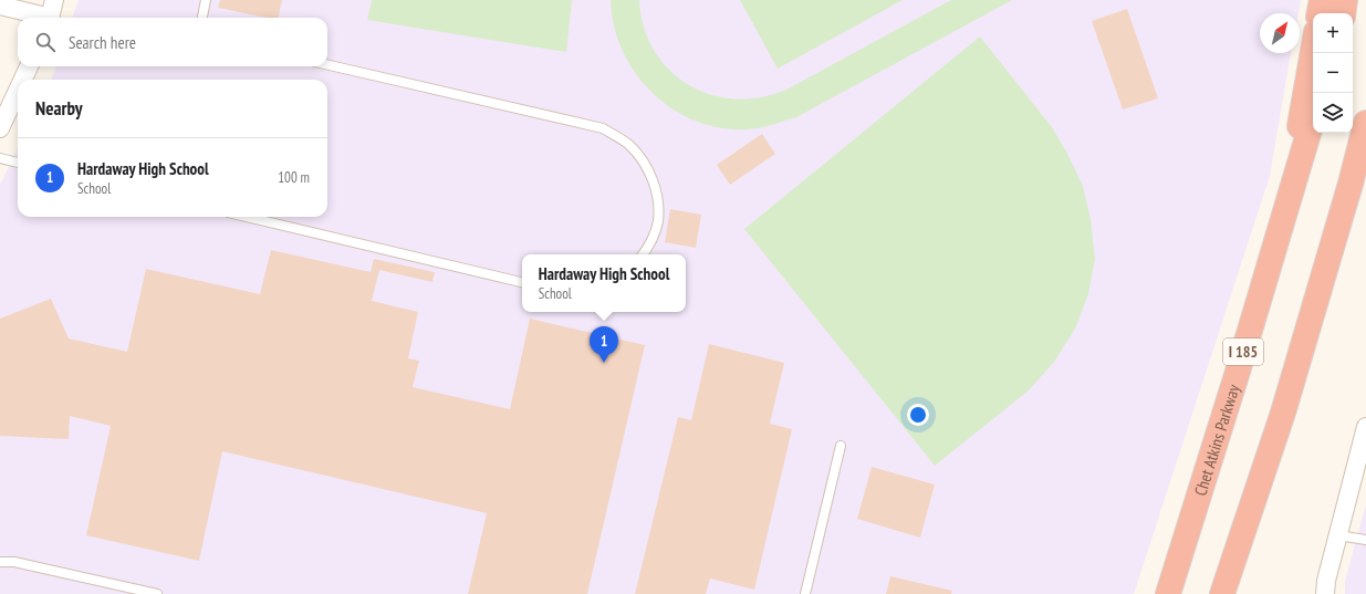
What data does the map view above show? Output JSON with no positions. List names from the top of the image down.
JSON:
{
  "streets": {
    "highway": ["I 185", "Chet Atkins Parkway"]
  },
  "north": "top right",
  "page": {
    "map_buttons": ["+", "−"],
    "search": "Search here",
    "heading": "Nearby",
    "list": [
      {
        "mark": "1",
        "name": "Hardaway High School",
        "note": "School",
        "value": "100 m"
      }
    ],
    "popup": ["Hardaway High School", "School"],
    "pins": "1"
  }
}
